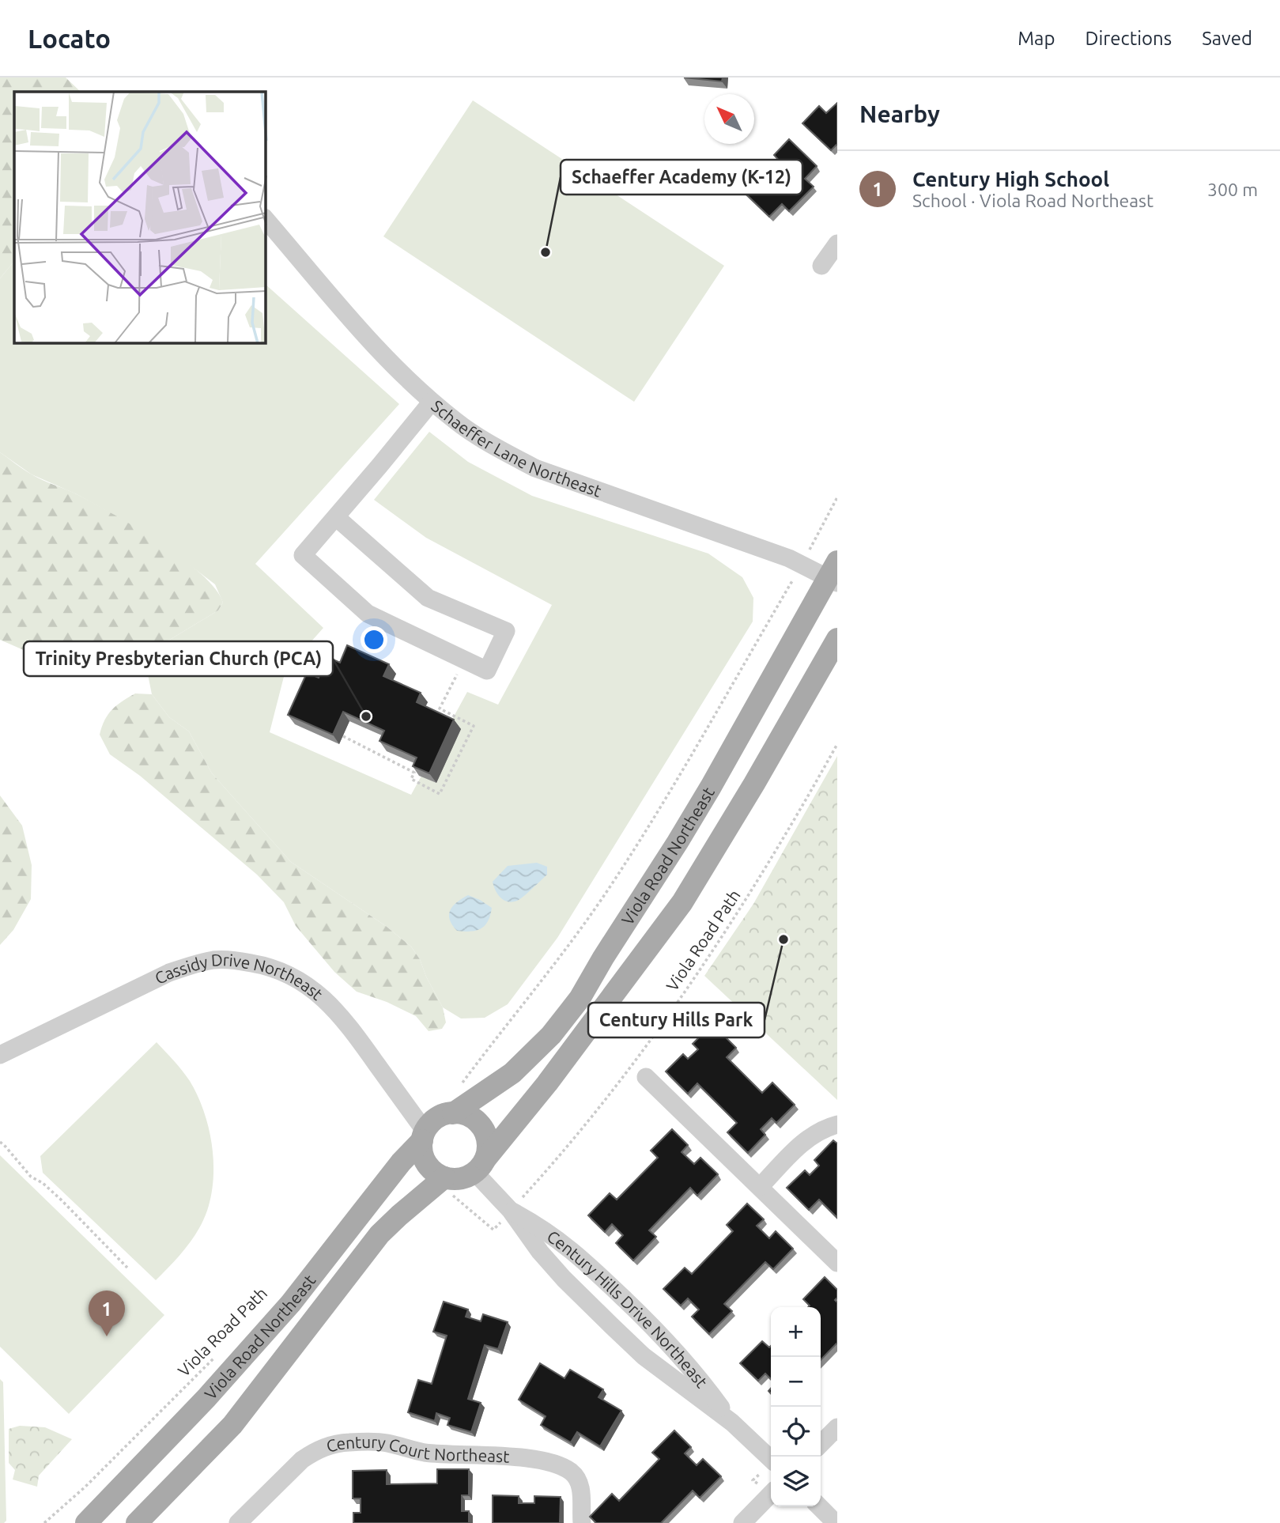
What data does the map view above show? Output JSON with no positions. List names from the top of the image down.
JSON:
{
  "streets": {
    "main road": ["Viola Road Northeast"],
    "street": [
      "Schaeffer Lane Northeast",
      "Cassidy Drive Northeast",
      "Century Hills Drive Northeast",
      "Century Court Northeast"
    ],
    "path": ["Viola Road Path"]
  },
  "crossings": [
    ["Schaeffer Lane Northeast", "Viola Road Northeast"],
    ["Viola Road Northeast", "Cassidy Drive Northeast"],
    ["Viola Road Northeast", "Century Hills Drive Northeast"],
    ["Cassidy Drive Northeast", "Century Hills Drive Northeast"]
  ],
  "places": ["Schaeffer Academy (K-12)", "Trinity Presbyterian Church (PCA)", "Century Hills Park"],
  "north": "top left",
  "page": {
    "header": "Locato",
    "nav": ["Map", "Directions", "Saved"],
    "heading": "Nearby",
    "list": [
      {
        "mark": "1",
        "name": "Century High School",
        "note": "School · Viola Road Northeast",
        "value": "300 m"
      }
    ],
    "pins": "1",
    "map_buttons": ["+", "−"]
  }
}
